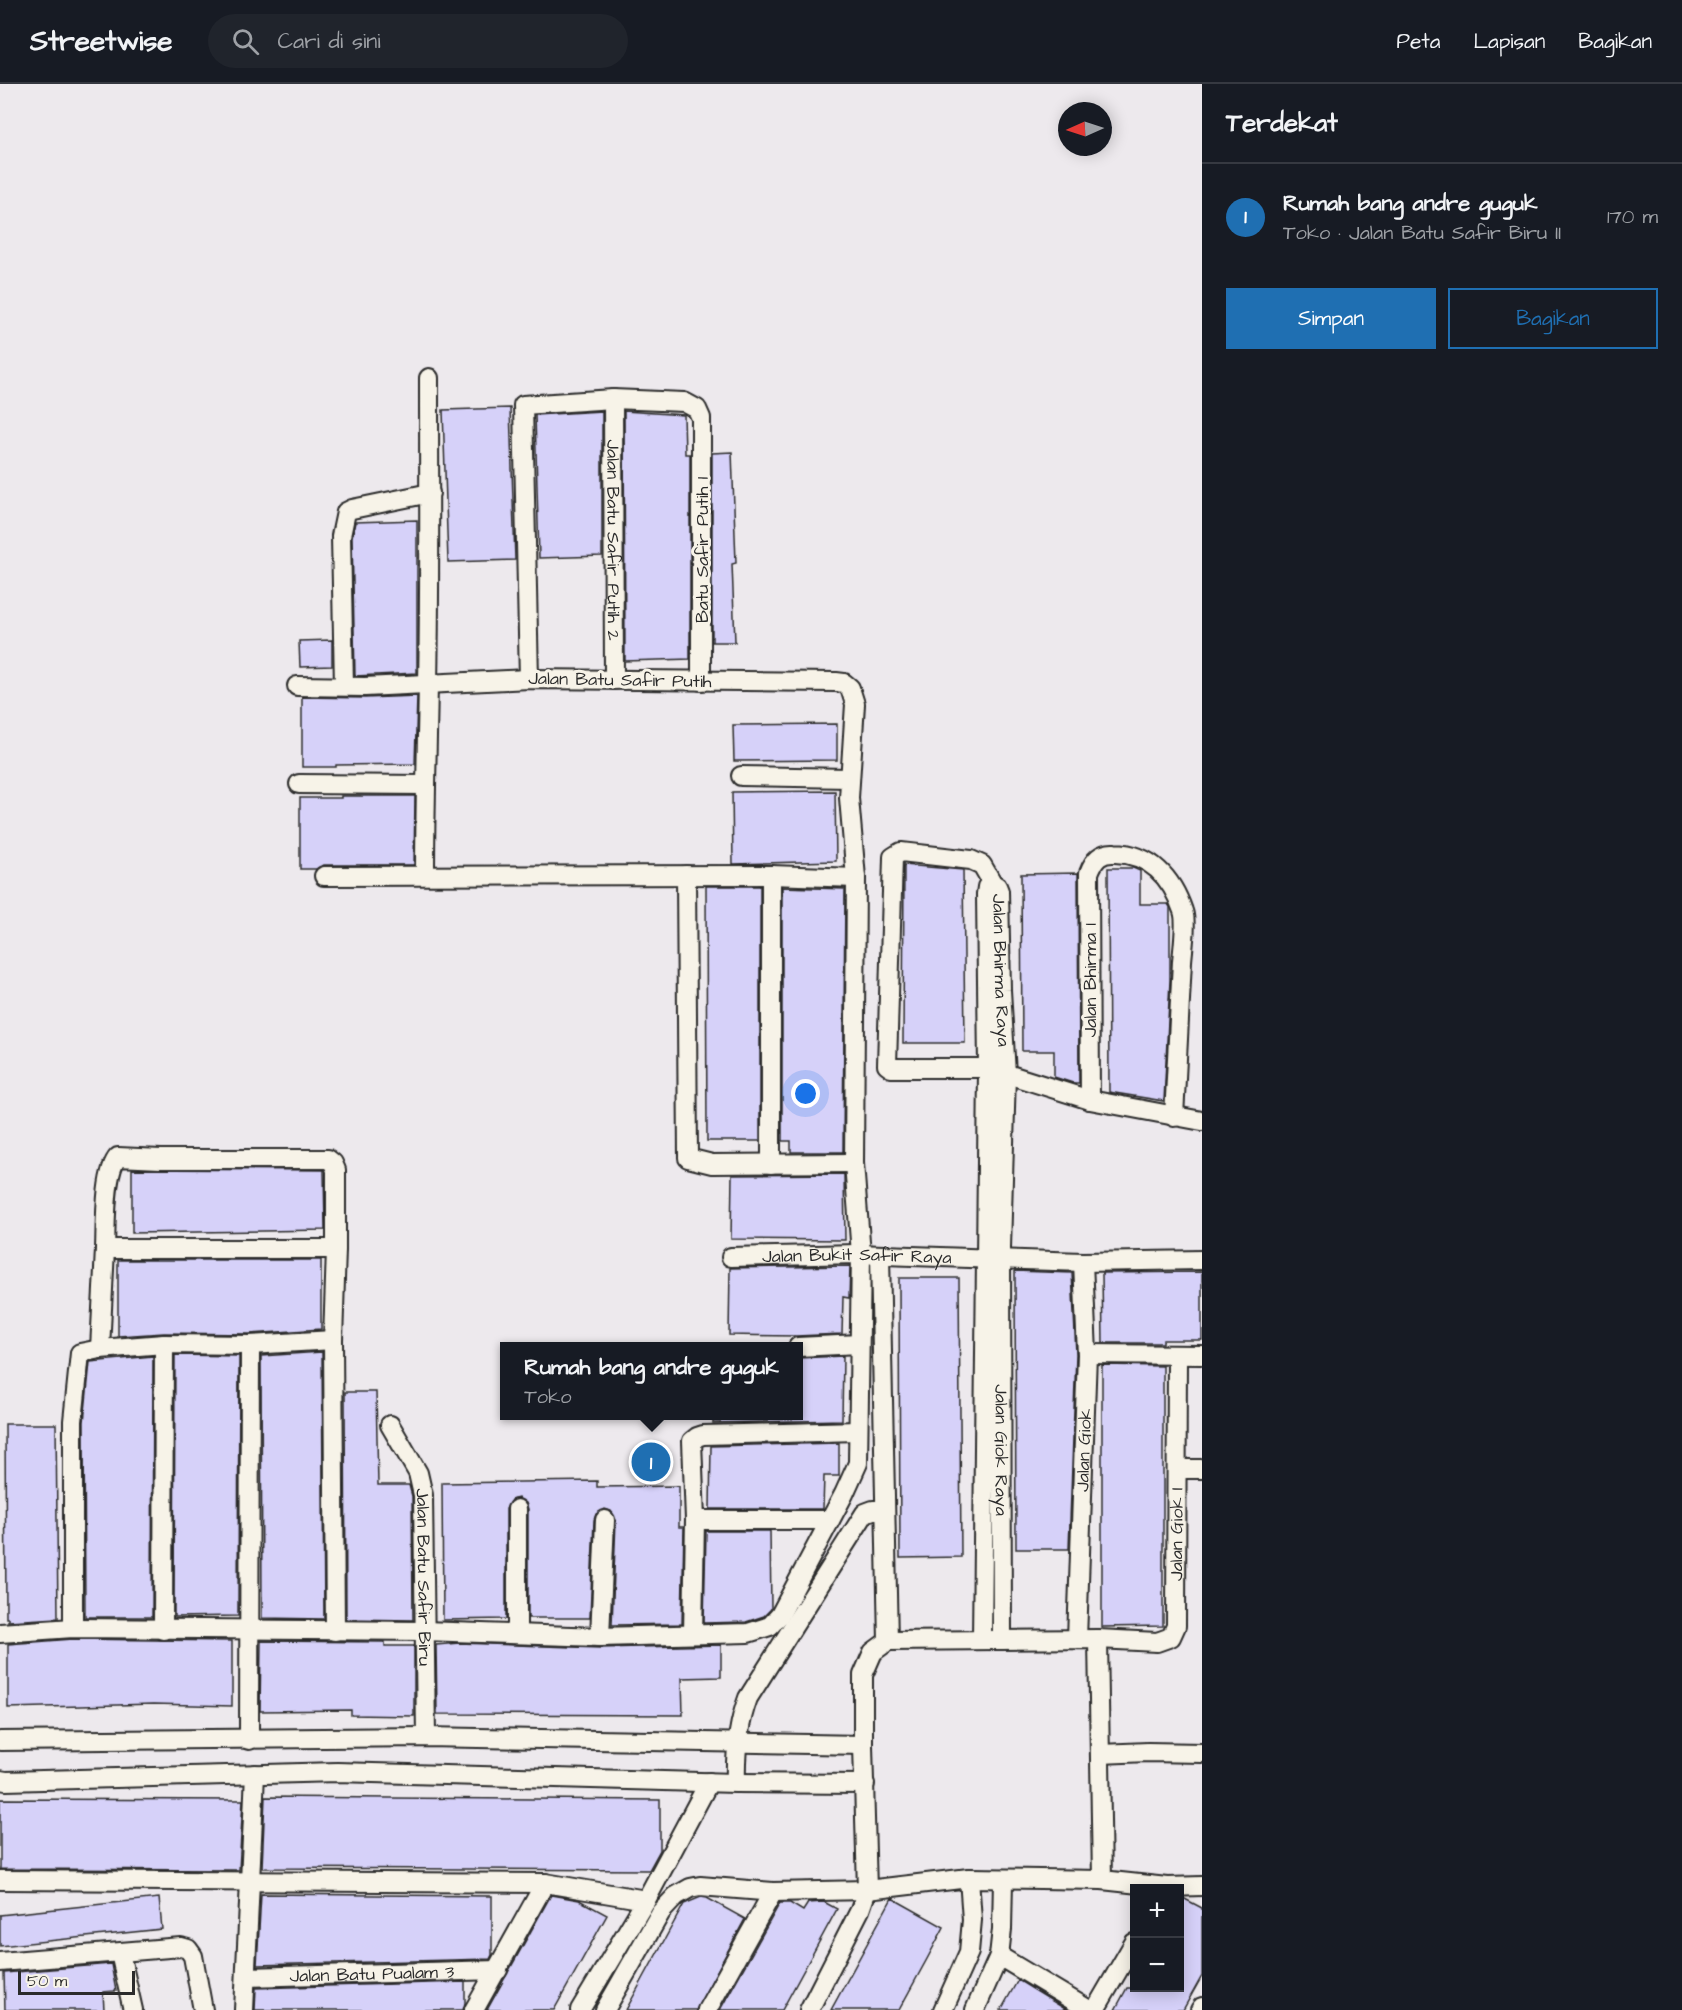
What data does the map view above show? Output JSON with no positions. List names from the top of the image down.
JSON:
{
  "streets": {
    "street": [
      "Jalan Batu Safir Putih 2",
      "Batu Safir Putih 1",
      "Jalan Batu Safir Putih",
      "Jalan Bhirma Raya",
      "Jalan Bhirma I",
      "Jalan Bukit Safir Raya",
      "Jalan Giok Raya",
      "Jalan Giok",
      "Jalan Giok I",
      "Jalan Batu Safir Biru",
      "Jalan Batu Pualam 3"
    ]
  },
  "crossings": [
    ["Jalan Batu Safir Putih 2", "Batu Safir Putih 1"],
    ["Jalan Batu Safir Putih 2", "Jalan Batu Safir Putih"],
    ["Batu Safir Putih 1", "Jalan Batu Safir Putih"],
    ["Jalan Bhirma Raya", "Jalan Bukit Safir Raya"],
    ["Jalan Bhirma Raya", "Jalan Giok Raya"],
    ["Jalan Bukit Safir Raya", "Jalan Giok Raya"],
    ["Jalan Bukit Safir Raya", "Jalan Giok"]
  ],
  "scale_bar": "50 m",
  "north": "left",
  "page": {
    "header": "Streetwise",
    "search": "Cari di sini",
    "nav": ["Peta", "Lapisan", "Bagikan"],
    "heading": "Terdekat",
    "list": [
      {
        "mark": "1",
        "name": "Rumah bang andre guguk",
        "note": "Toko · Jalan Batu Safir Biru II",
        "value": "170 m"
      }
    ],
    "buttons": ["Simpan", "Bagikan"],
    "popup": ["Rumah bang andre guguk", "Toko"],
    "pins": "1",
    "map_buttons": ["+", "−"],
    "scale": "50 m"
  }
}
